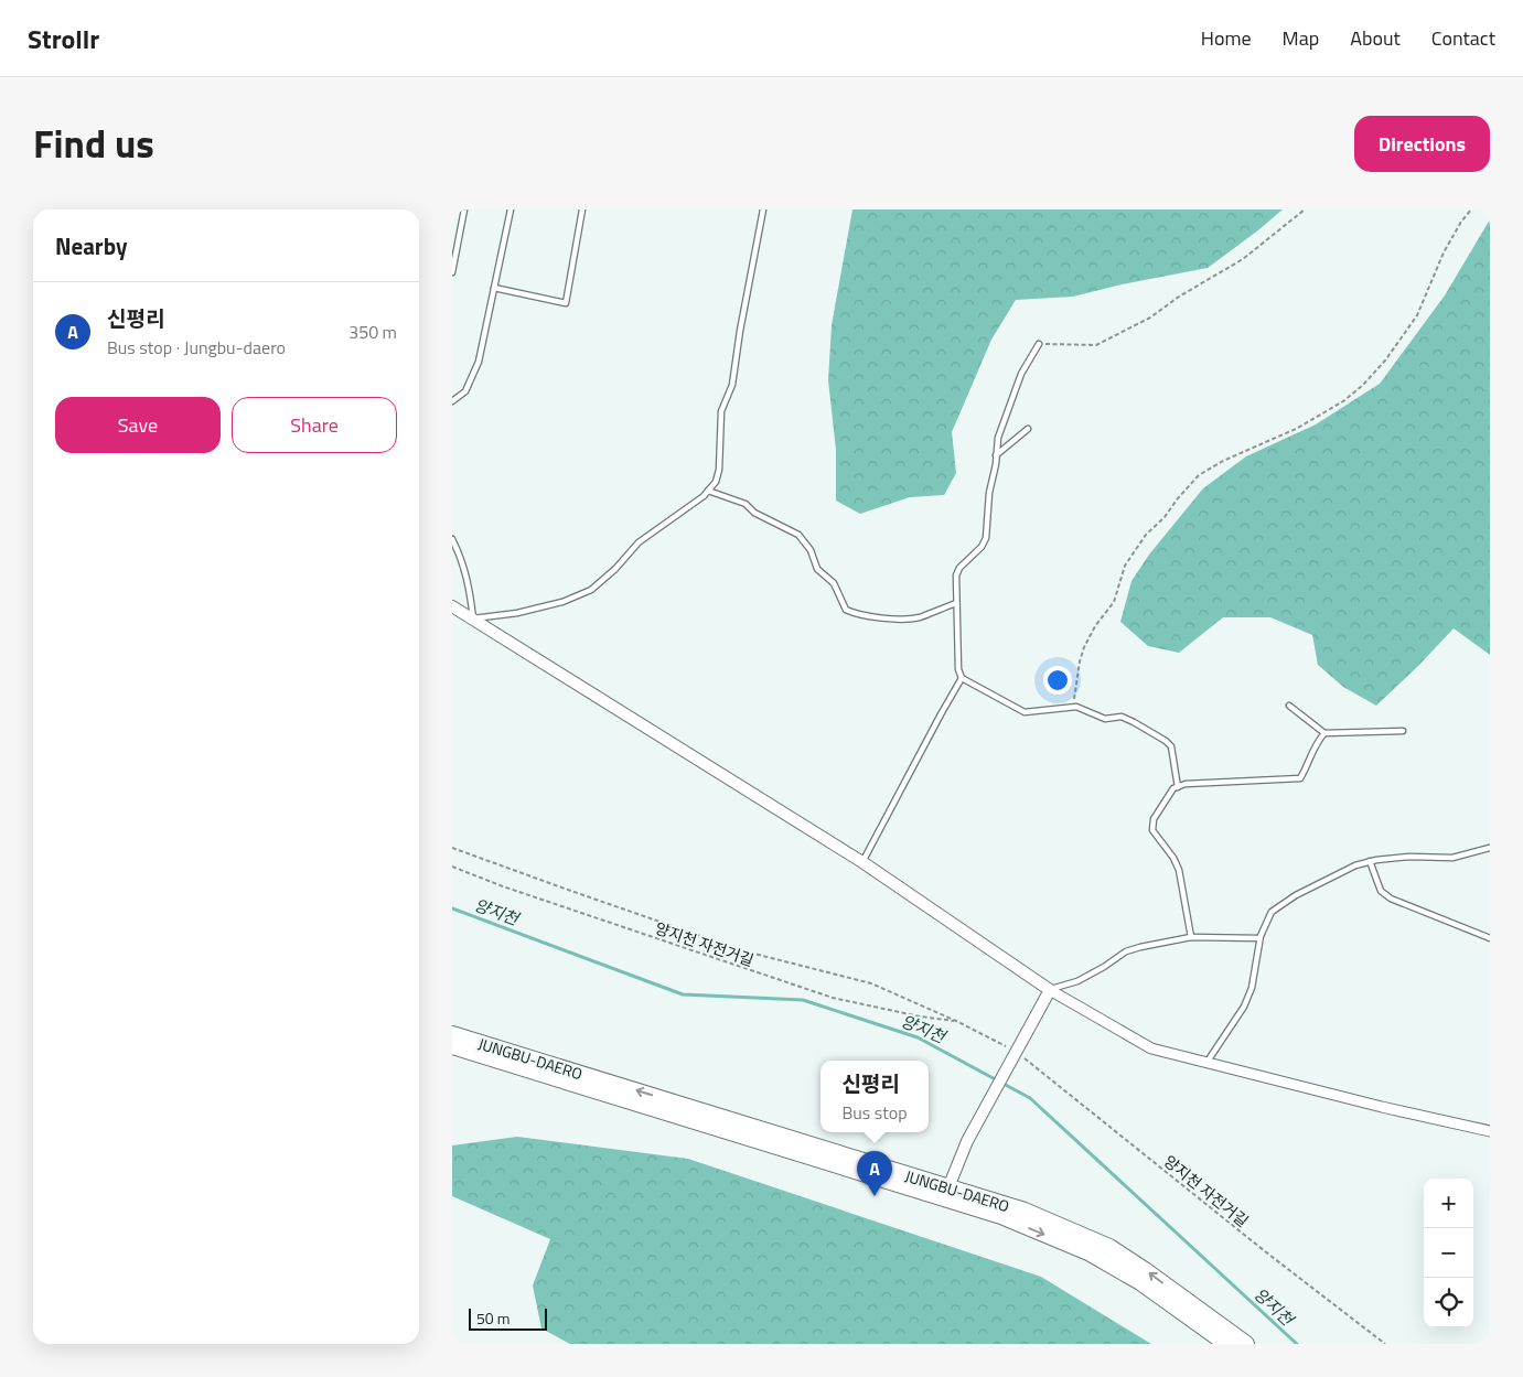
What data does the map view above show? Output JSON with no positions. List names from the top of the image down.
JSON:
{
  "streets": {
    "main road": ["JUNGBU-DAERO"],
    "path": ["양지천 자전거길"]
  },
  "water": ["양지천"],
  "scale_bar": "50 m",
  "page": {
    "header": "Strollr",
    "nav": [
      "Home",
      "Map",
      "About",
      "Contact"
    ],
    "title": "Find us",
    "buttons": [
      "Directions",
      ["Save", "Share"]
    ],
    "heading": "Nearby",
    "list": [
      {
        "mark": "A",
        "name": "신평리",
        "note": "Bus stop · Jungbu-daero",
        "value": "350 m"
      }
    ],
    "popup": ["신평리", "Bus stop"],
    "pins": "A",
    "map_buttons": ["+", "−"],
    "scale": "50 m"
  }
}
